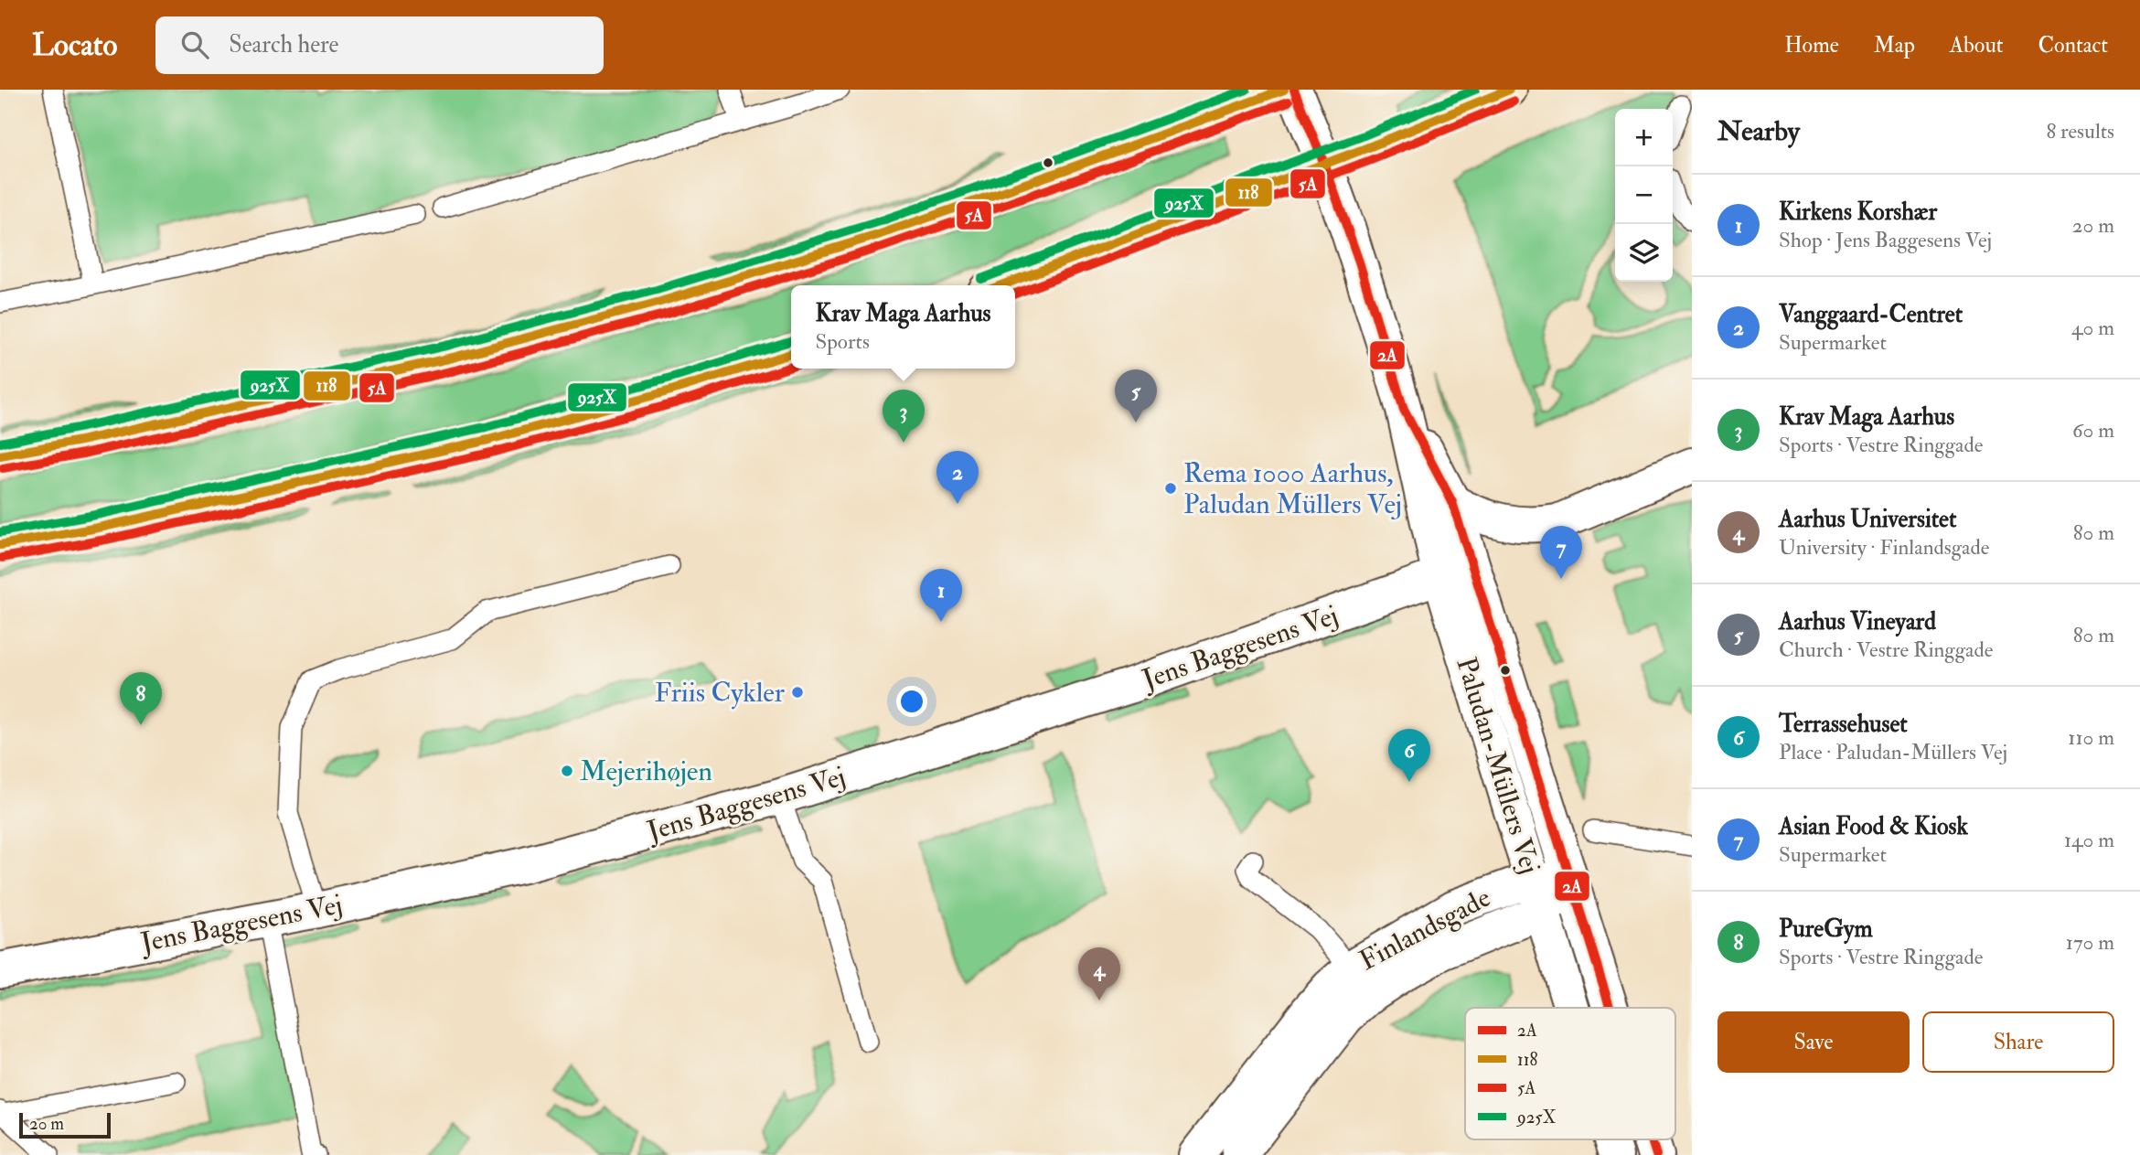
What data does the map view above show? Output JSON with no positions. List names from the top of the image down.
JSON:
{
  "streets": {
    "street": ["Jens Baggesens Vej", "Paludan-Müllers Vej", "Finlandsgade"]
  },
  "crossings": [
    ["Jens Baggesens Vej", "Paludan-Müllers Vej"],
    ["Paludan-Müllers Vej", "Finlandsgade"]
  ],
  "places": ["Rema 1000 Aarhus, Paludan Müllers Vej", "Friis Cykler", "Mejerihøjen"],
  "lines": [
    "transit line 2A",
    "transit line 118",
    "transit line 925X",
    "transit line 5A"
  ],
  "legend": [
    "2A",
    "118",
    "5A",
    "925X"
  ],
  "scale_bar": "20 m",
  "page": {
    "header": "Locato",
    "search": "Search here",
    "nav": [
      "Home",
      "Map",
      "About",
      "Contact"
    ],
    "heading": ["Nearby", "8 results"],
    "map_buttons": ["+", "−"],
    "list": [
      {
        "mark": "1",
        "name": "Kirkens Korshær",
        "note": "Shop · Jens Baggesens Vej",
        "value": "20 m"
      },
      {
        "mark": "2",
        "name": "Vanggaard-Centret",
        "note": "Supermarket",
        "value": "40 m"
      },
      {
        "mark": "3",
        "name": "Krav Maga Aarhus",
        "note": "Sports · Vestre Ringgade",
        "value": "60 m"
      },
      {
        "mark": "4",
        "name": "Aarhus Universitet",
        "note": "University · Finlandsgade",
        "value": "80 m"
      },
      {
        "mark": "5",
        "name": "Aarhus Vineyard",
        "note": "Church · Vestre Ringgade",
        "value": "80 m"
      },
      {
        "mark": "6",
        "name": "Terrassehuset",
        "note": "Place · Paludan-Müllers Vej",
        "value": "110 m"
      },
      {
        "mark": "7",
        "name": "Asian Food & Kiosk",
        "note": "Supermarket",
        "value": "140 m"
      },
      {
        "mark": "8",
        "name": "PureGym",
        "note": "Sports · Vestre Ringgade",
        "value": "170 m"
      }
    ],
    "popup": ["Krav Maga Aarhus", "Sports"],
    "pins": [
      "5",
      "3",
      "2",
      "7",
      "1",
      "8",
      "6",
      "4"
    ],
    "buttons": ["Save", "Share"],
    "scale": "20 m"
  }
}
